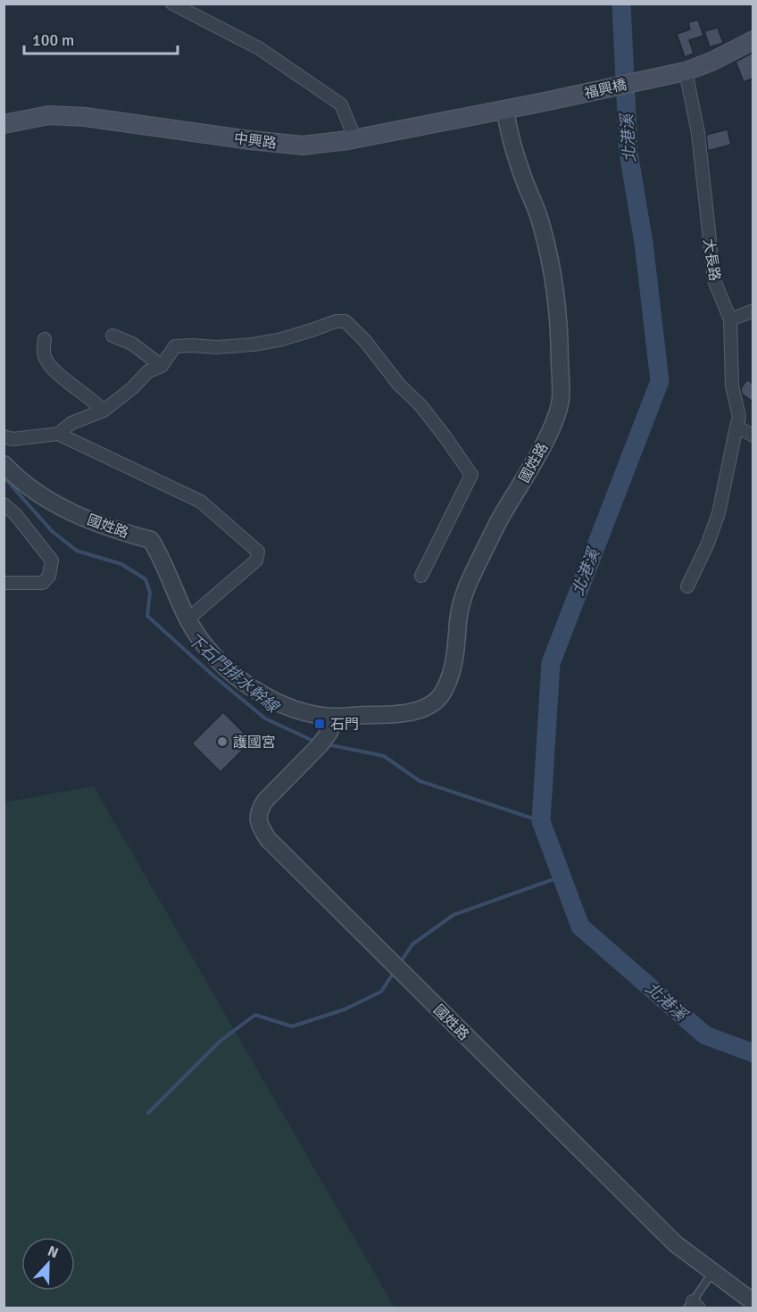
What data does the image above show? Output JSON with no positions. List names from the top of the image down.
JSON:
{
  "streets": {
    "main road": ["福興橋", "中興路"],
    "street": ["大長路", "國姓路"]
  },
  "crossings": [
    ["福興橋", "中興路"],
    ["福興橋", "大長路"],
    ["福興橋", "國姓路"],
    ["中興路", "國姓路"]
  ],
  "water": ["北港溪", "下石門排水幹線"],
  "places": {
    "transit": ["石門"],
    "other": ["護國宮"]
  },
  "scale_bar": "100 m",
  "north": "top"
}
